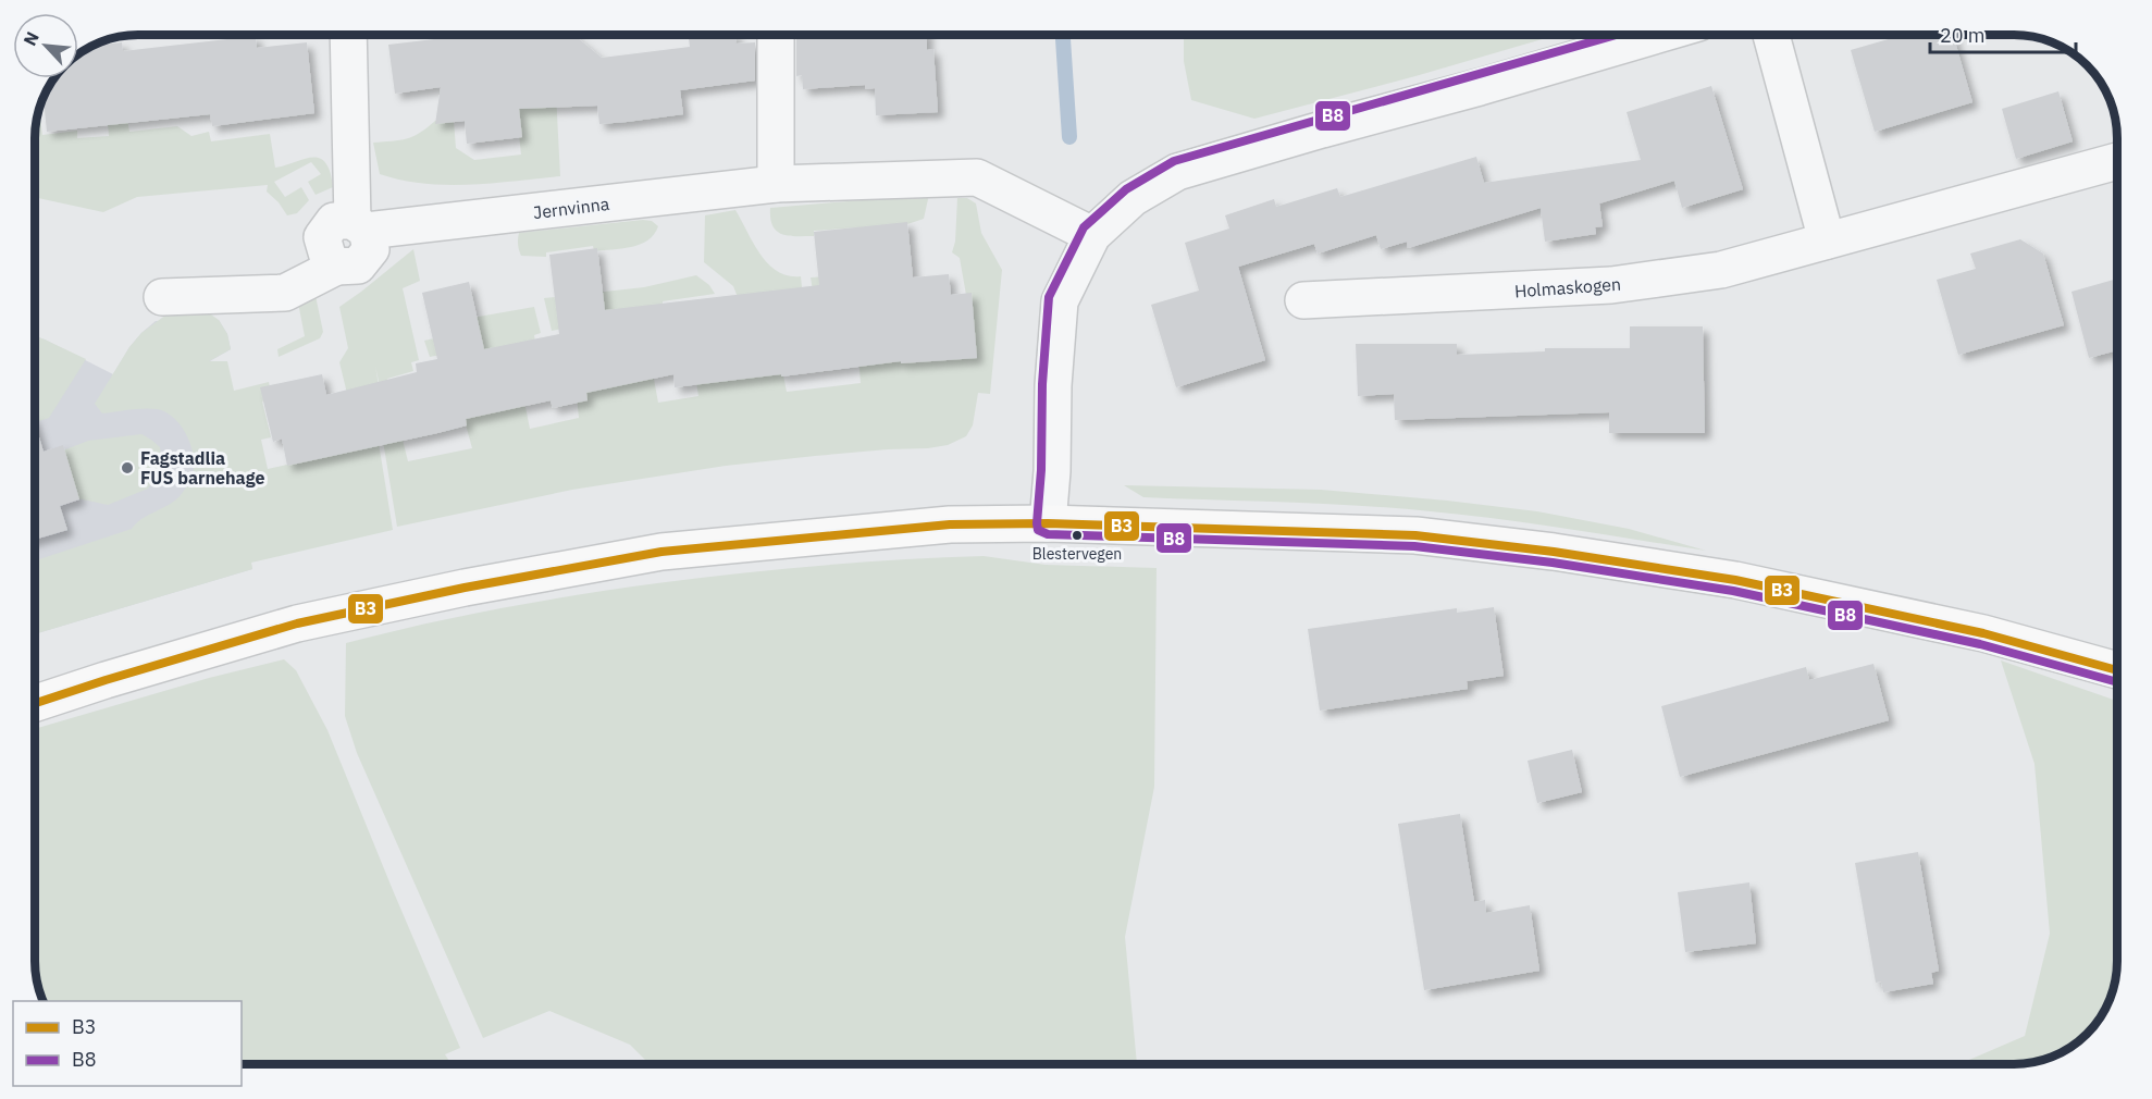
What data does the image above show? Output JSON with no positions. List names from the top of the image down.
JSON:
{
  "streets": {
    "street": ["Jernvinna", "Holmaskogen"]
  },
  "places": ["Fagstadlia FUS barnehage", "Blestervegen"],
  "lines": ["transit line B8", "transit line B3"],
  "legend": ["B3", "B8"],
  "scale_bar": "20 m",
  "north": "top left"
}
